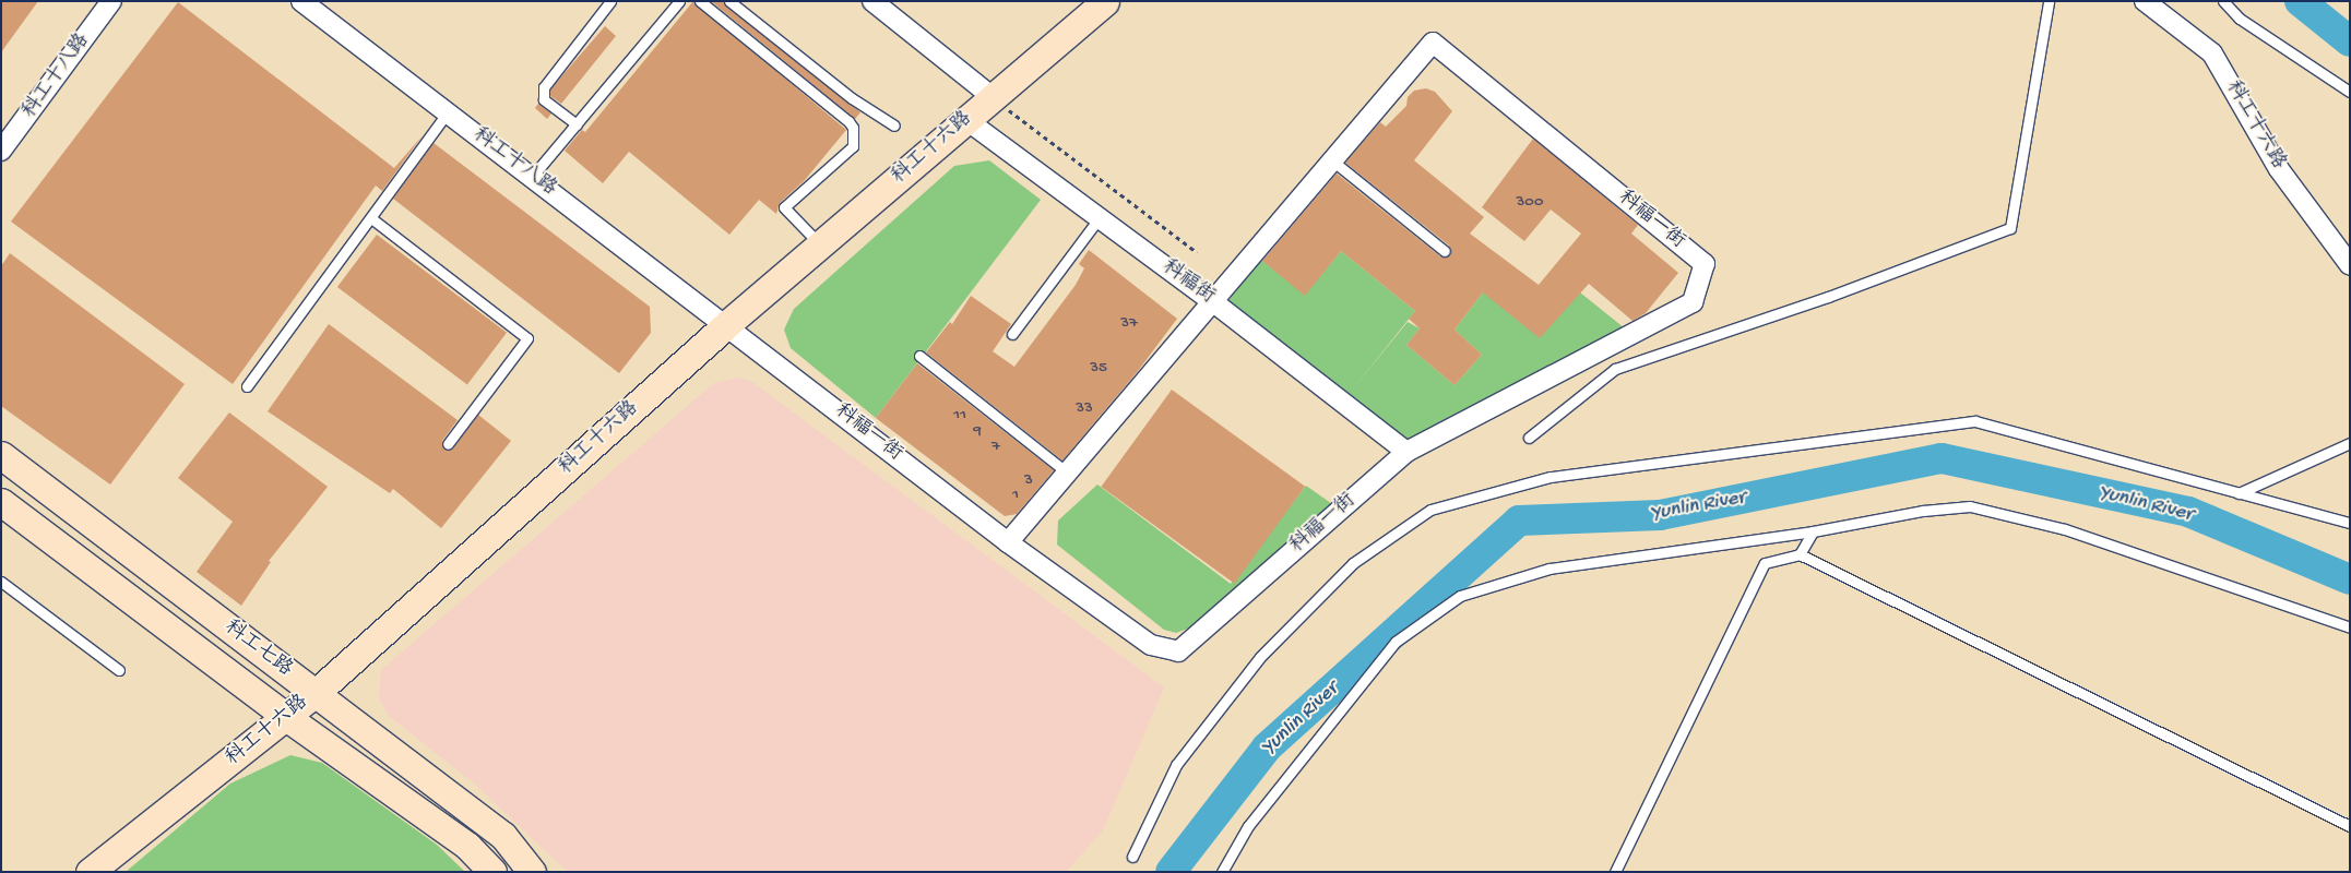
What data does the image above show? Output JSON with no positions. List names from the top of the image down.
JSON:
{
  "streets": {
    "street": [
      "科工十八路",
      "科工十六路",
      "科福一街",
      "科福街",
      "科工七路"
    ]
  },
  "crossings": [
    ["科工十八路", "科工十六路"],
    ["科工十八路", "科福一街"],
    ["科工十六路", "科福一街"],
    ["科工十六路", "科福街"],
    ["科工十六路", "科工七路"],
    ["科福一街", "科福街"]
  ],
  "water": ["Yunlin River"],
  "house_numbers": [
    "300",
    "37",
    "35",
    "33",
    "11",
    "9",
    "7",
    "3",
    "1"
  ]
}
